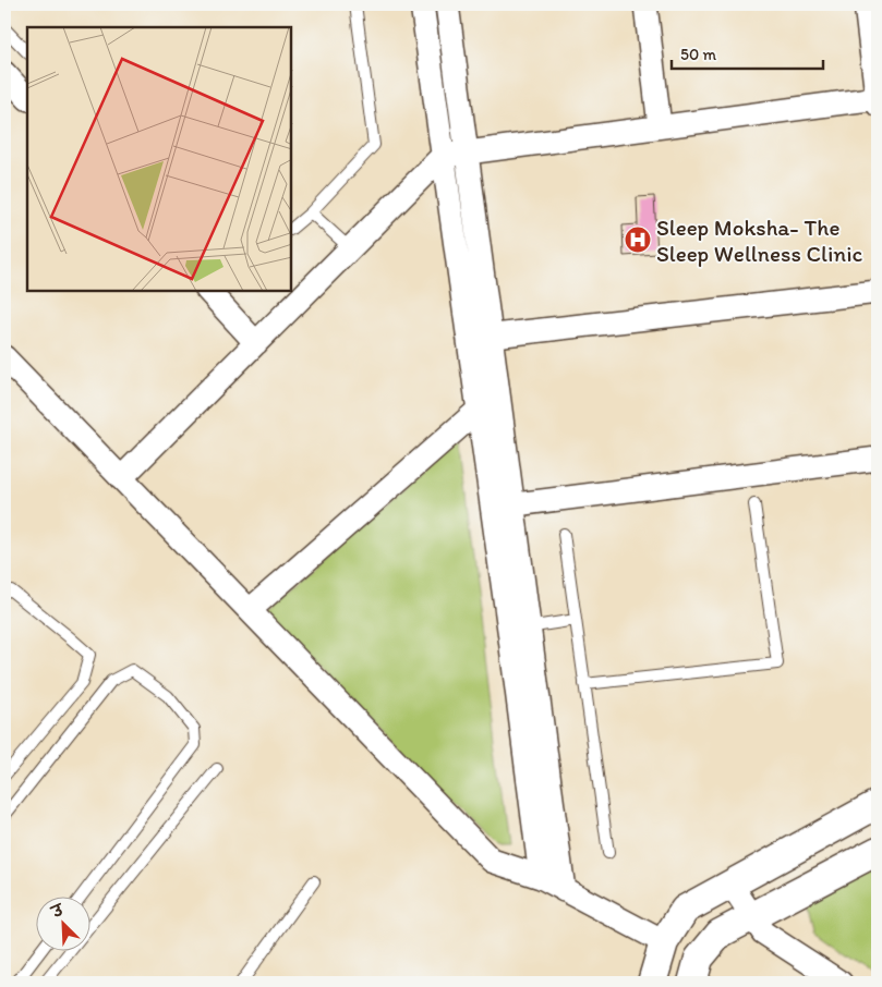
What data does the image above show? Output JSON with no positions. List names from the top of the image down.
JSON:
{
  "places": {
    "hospital": ["Sleep Moksha- The Sleep Wellness Clinic"]
  },
  "scale_bar": "50 m",
  "north": "top left"
}
